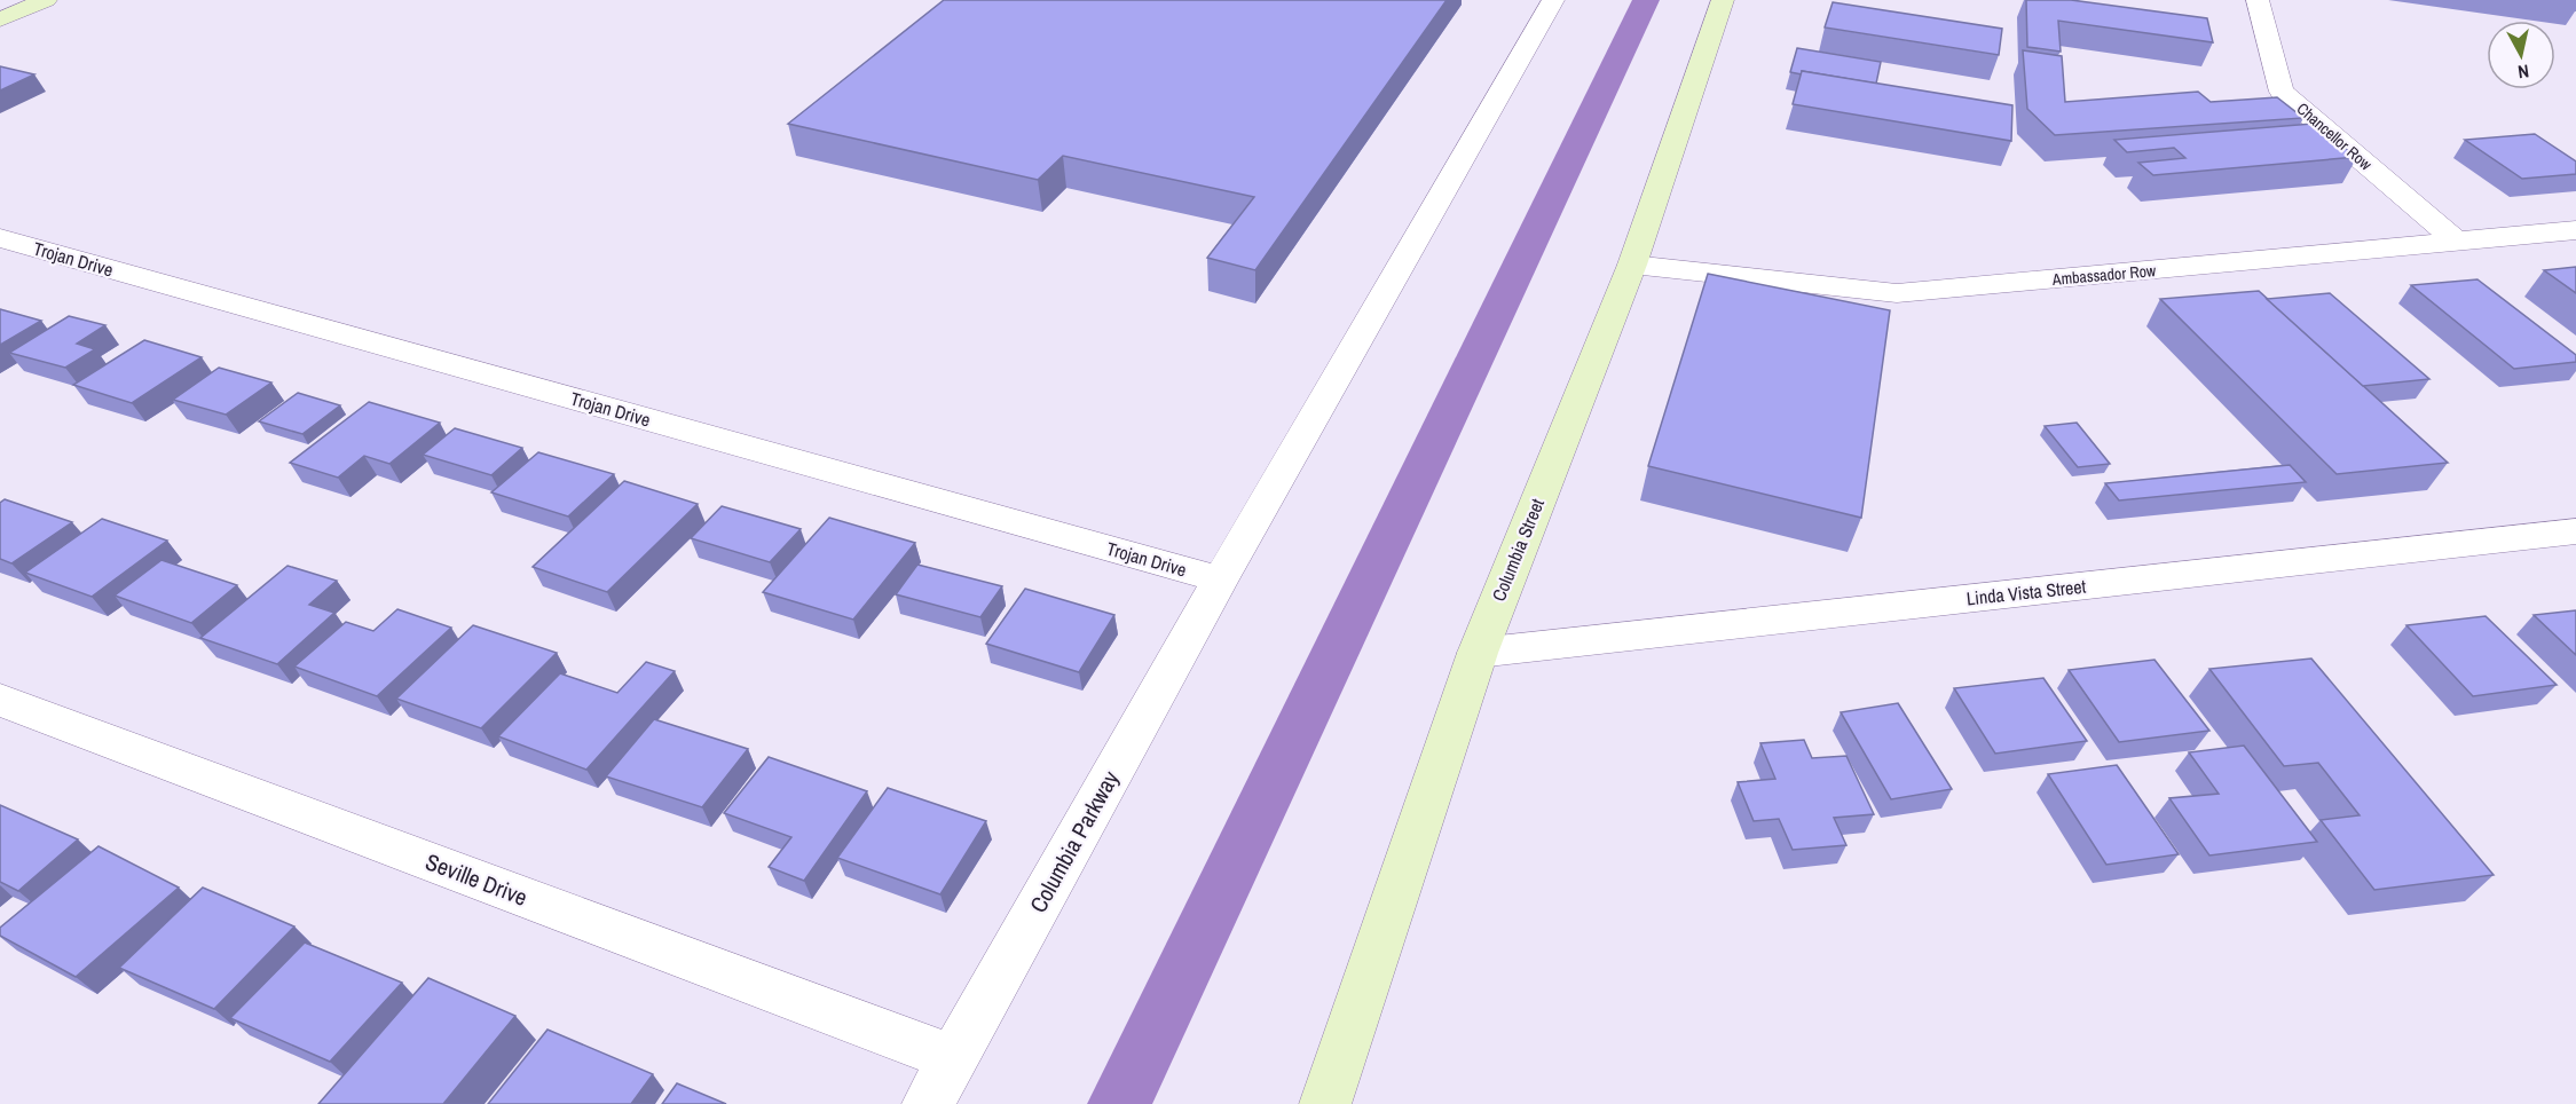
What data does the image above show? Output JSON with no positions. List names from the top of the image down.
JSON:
{
  "streets": {
    "street": [
      "Chancellor Row",
      "Trojan Drive",
      "Ambassador Row",
      "Columbia Street",
      "Linda Vista Street",
      "Columbia Parkway",
      "Seville Drive"
    ]
  },
  "crossings": [
    ["Chancellor Row", "Ambassador Row"],
    ["Trojan Drive", "Columbia Parkway"],
    ["Ambassador Row", "Columbia Street"],
    ["Columbia Street", "Linda Vista Street"],
    ["Columbia Parkway", "Seville Drive"]
  ],
  "north": "bottom"
}
